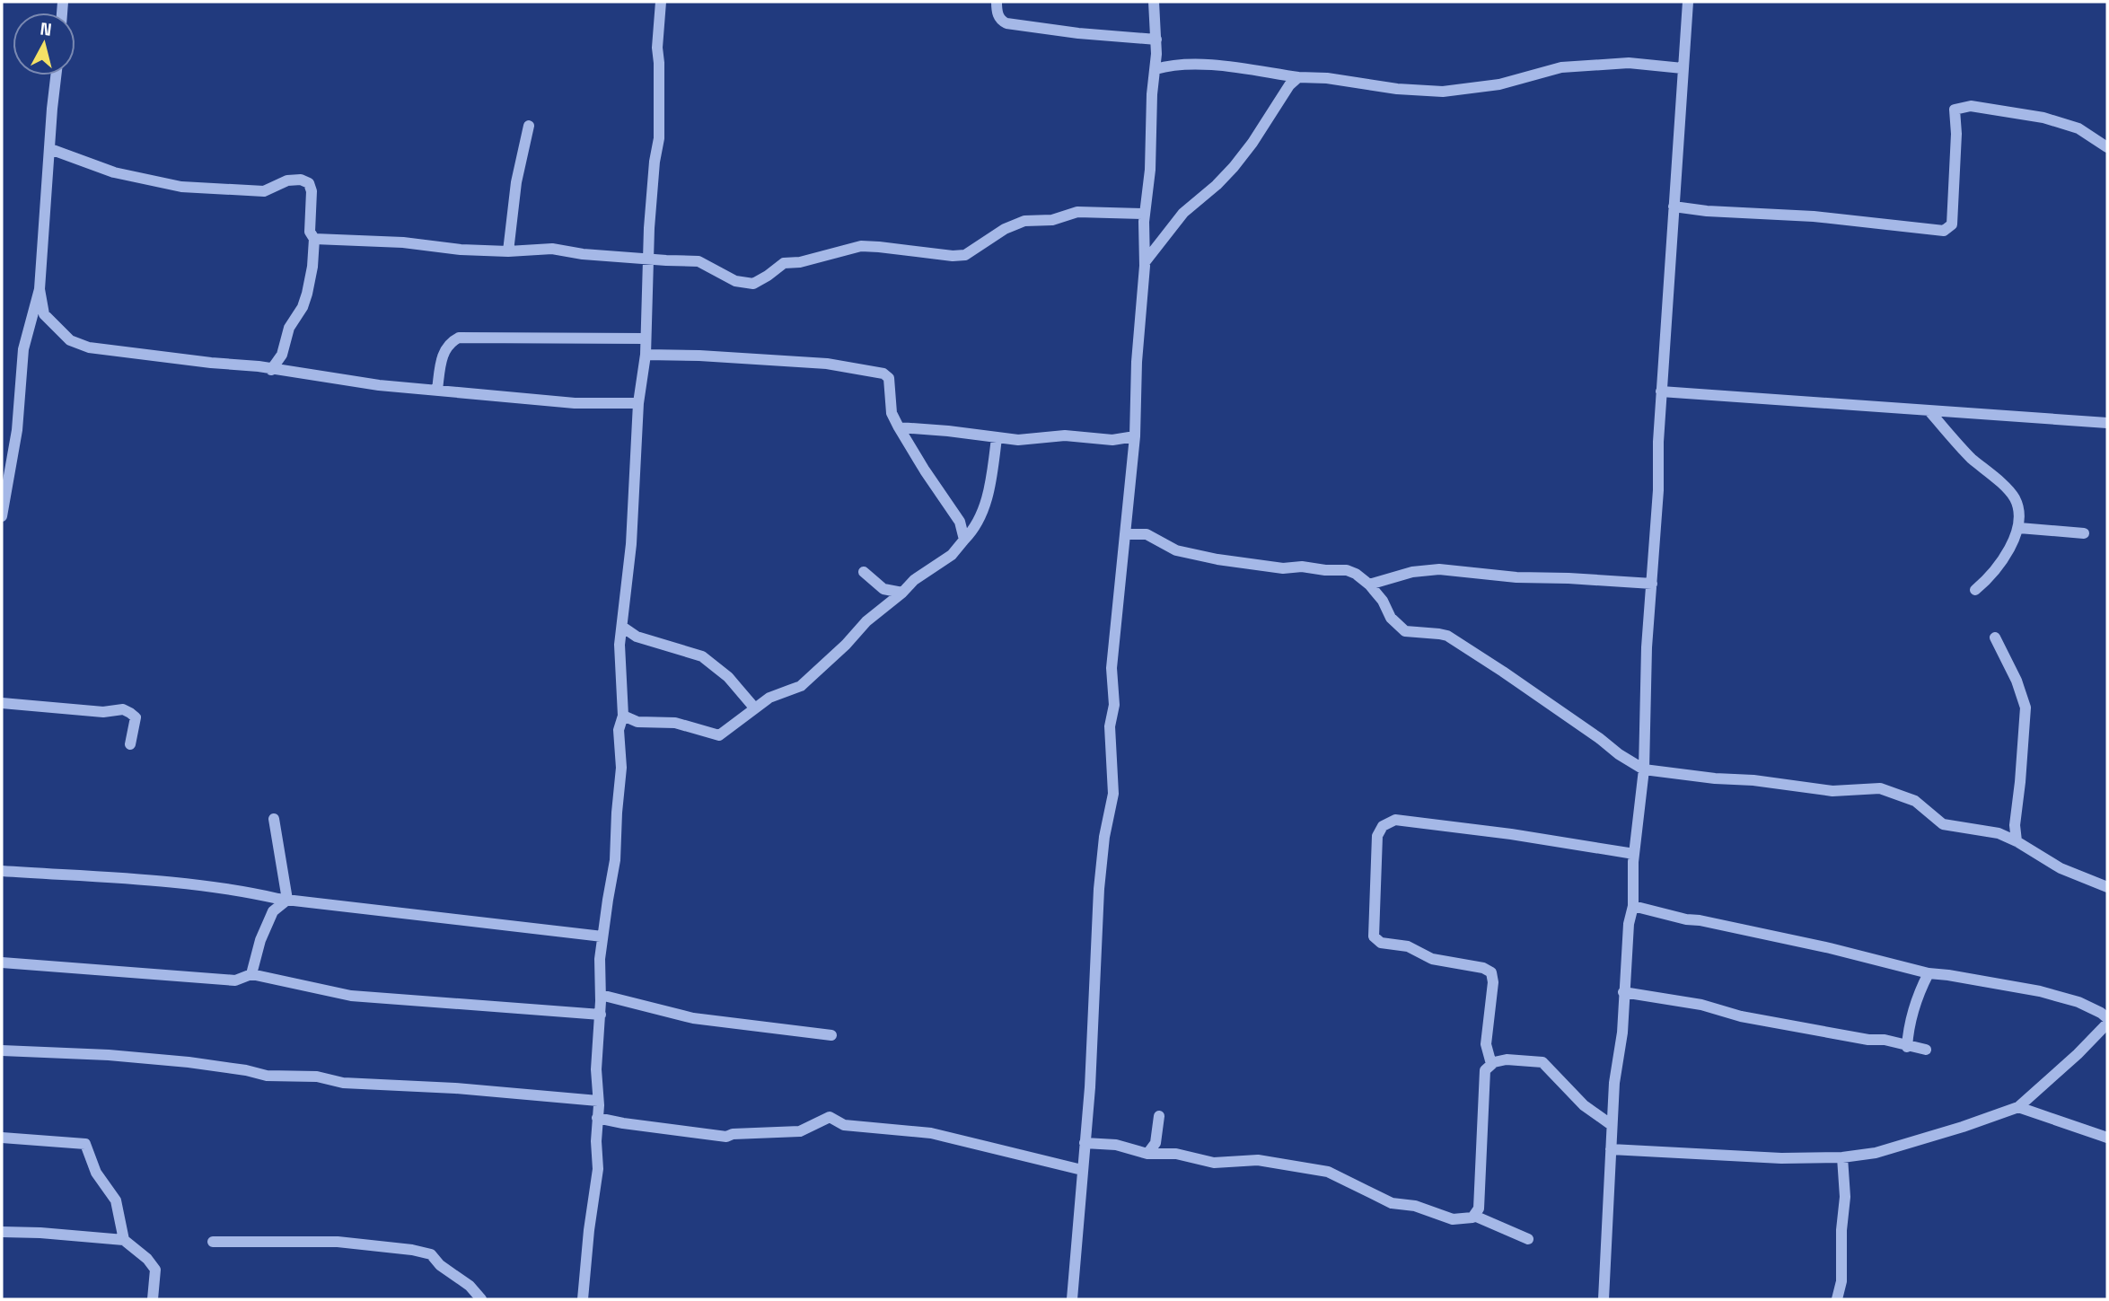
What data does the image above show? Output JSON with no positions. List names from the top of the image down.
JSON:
{
  "north": "top"
}
